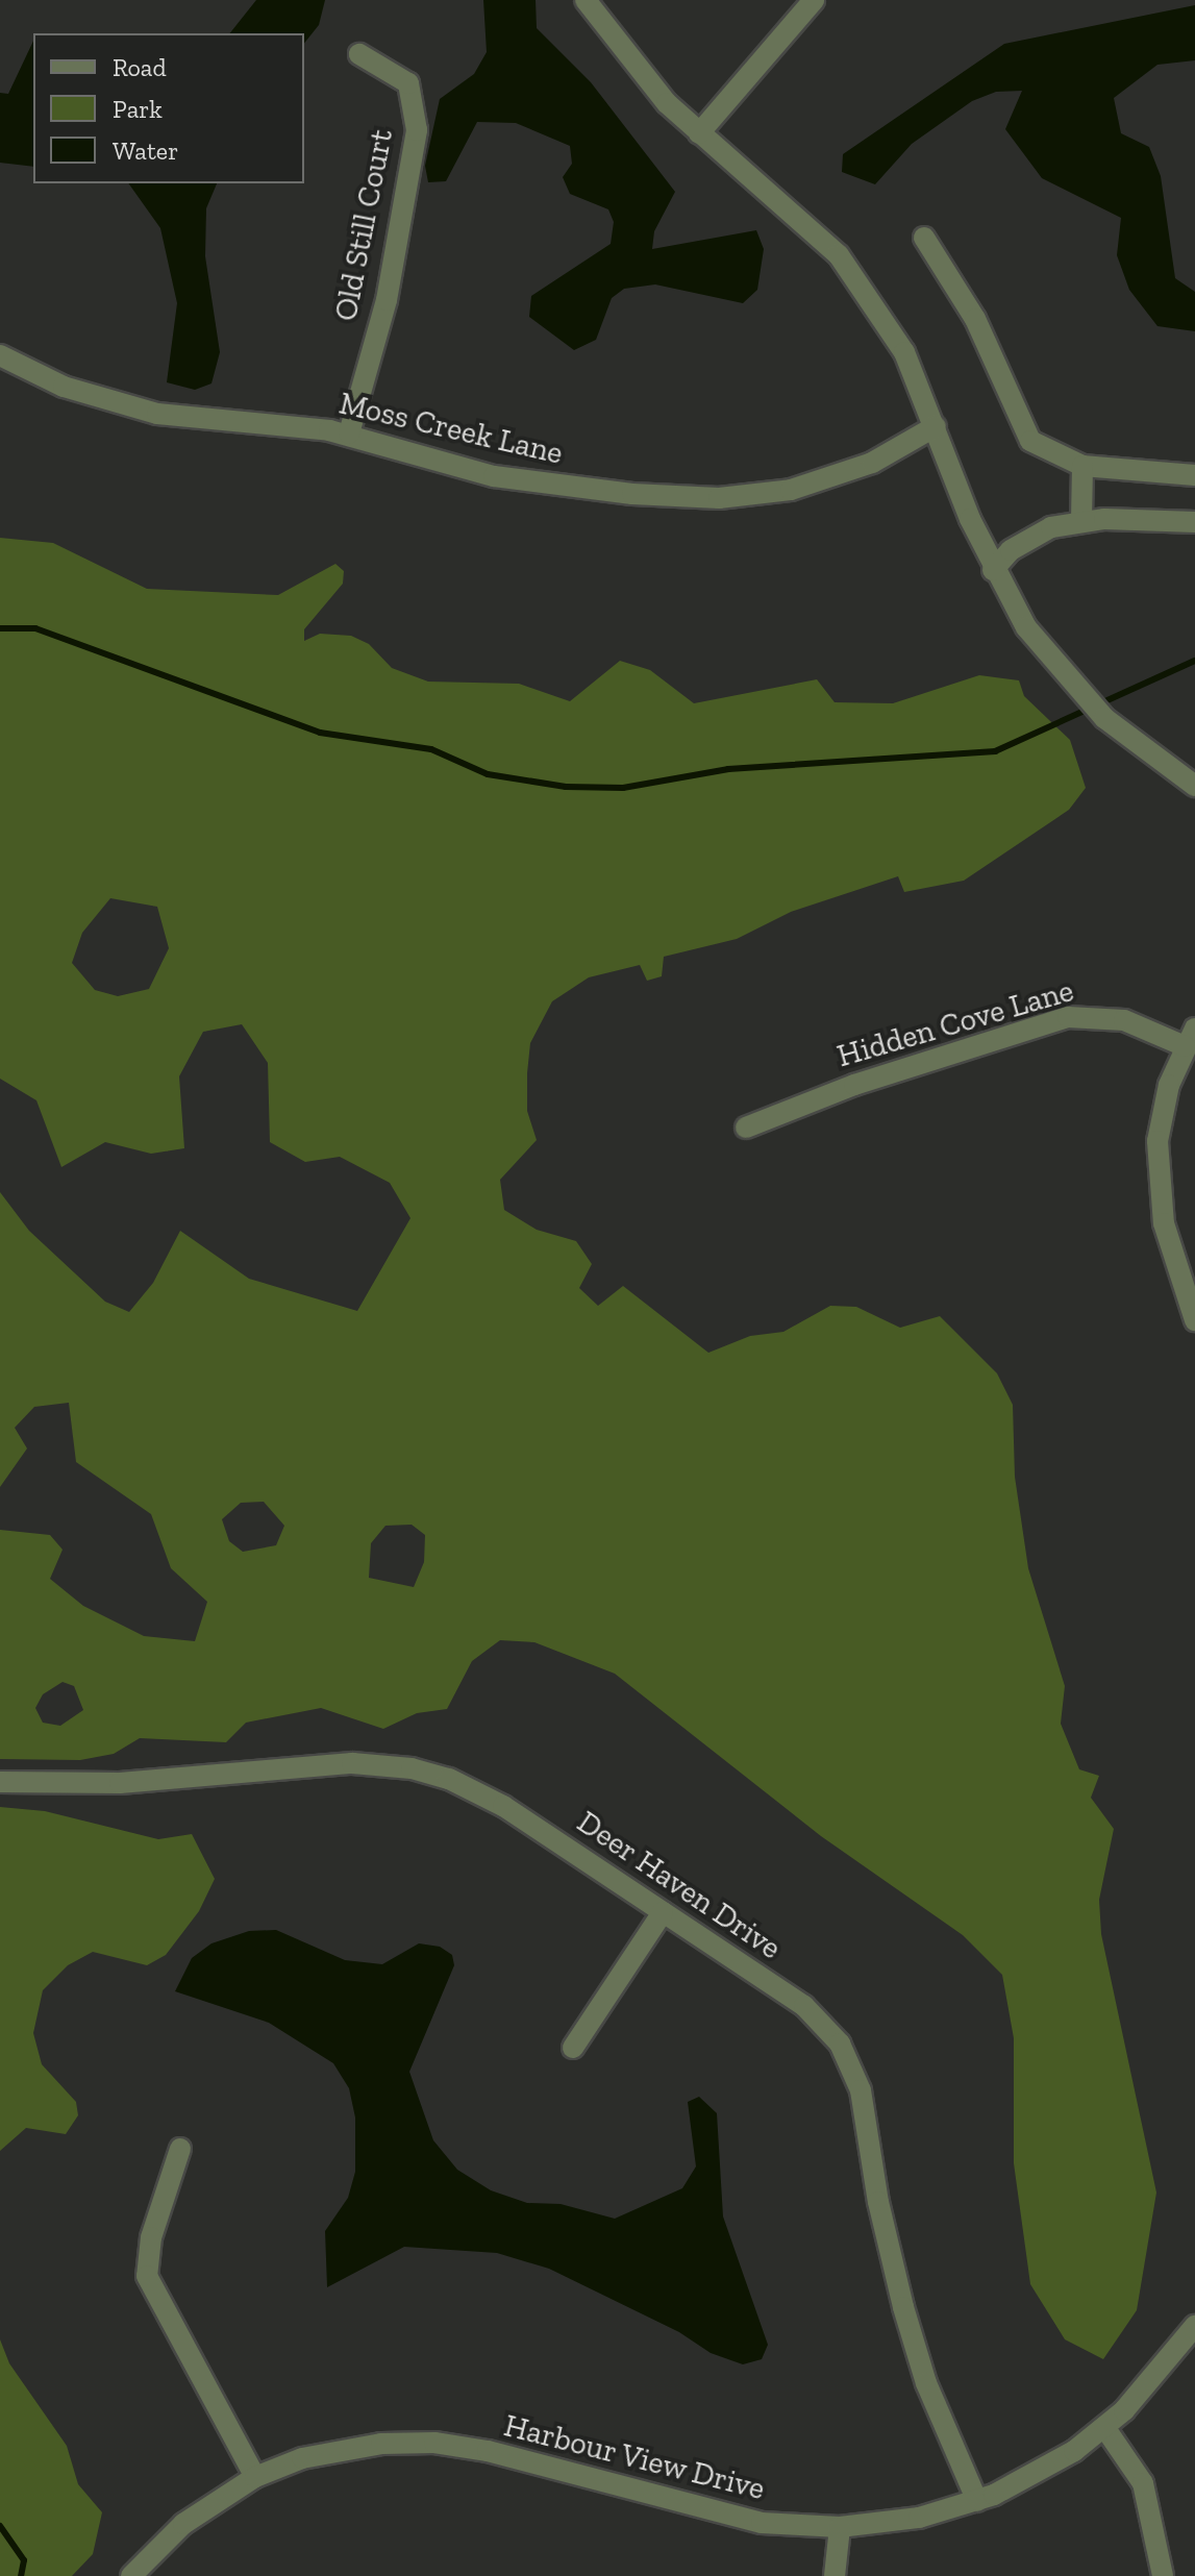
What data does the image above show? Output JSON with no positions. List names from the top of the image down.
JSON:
{
  "streets": {
    "street": [
      "Old Still Court",
      "Moss Creek Lane",
      "Hidden Cove Lane",
      "Deer Haven Drive",
      "Harbour View Drive"
    ]
  },
  "crossings": [
    ["Old Still Court", "Moss Creek Lane"],
    ["Deer Haven Drive", "Harbour View Drive"]
  ],
  "legend": ["Road", "Park", "Water"]
}
